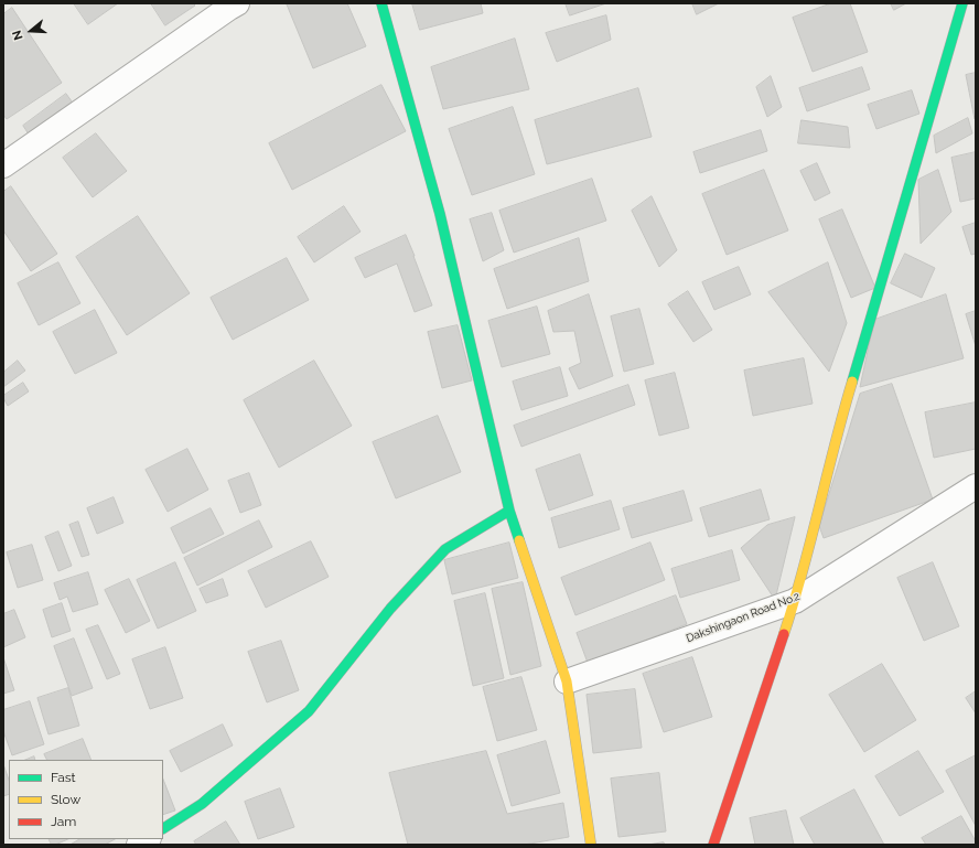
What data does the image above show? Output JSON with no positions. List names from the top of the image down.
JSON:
{
  "streets": {
    "street": ["Dakshingaon Road No.2"]
  },
  "legend": ["Fast", "Slow", "Jam"],
  "north": "left"
}
